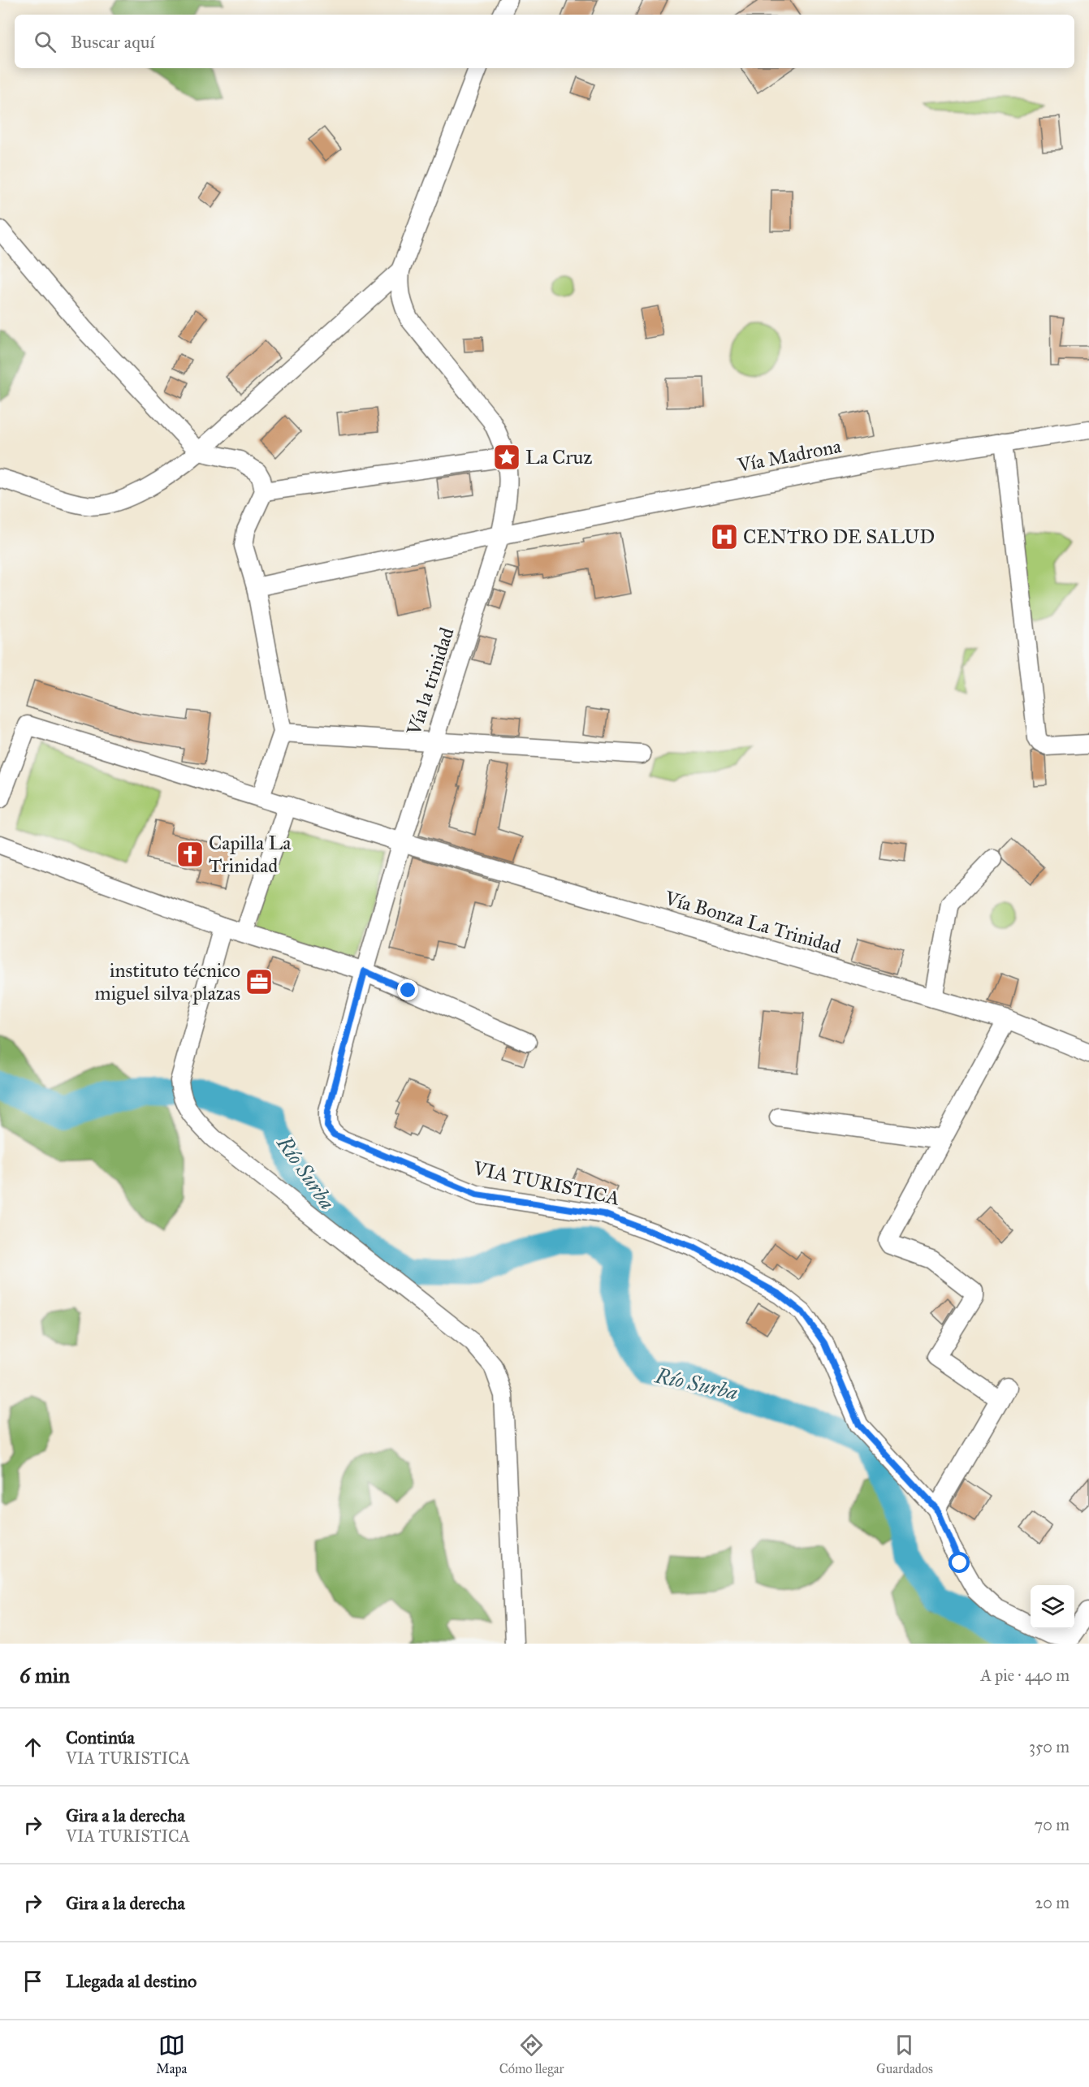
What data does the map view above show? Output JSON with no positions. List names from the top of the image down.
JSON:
{
  "streets": {
    "street": [
      "Vía Madrona",
      "Vía la trinidad",
      "Vía Bonza La Trinidad",
      "VIA TURISTICA"
    ]
  },
  "crossings": [
    ["Vía Madrona", "Vía la trinidad"],
    ["Vía la trinidad", "Vía Bonza La Trinidad"],
    ["Vía la trinidad", "VIA TURISTICA"]
  ],
  "water": ["Río Surba"],
  "places": {
    "place": ["La Cruz"],
    "hospital": ["CENTRO DE SALUD"],
    "church": ["Capilla La Trinidad"],
    "office": ["instituto técnico miguel silva plazas"]
  },
  "page": {
    "search": "Buscar aquí",
    "heading": ["6 min", "A pie · 440 m"],
    "list": [
      ["Continúa", "VIA TURISTICA", "350 m"],
      ["Gira a la derecha", "VIA TURISTICA", "70 m"],
      ["Gira a la derecha", "20 m"],
      "Llegada al destino"
    ],
    "nav": ["Mapa", "Cómo llegar", "Guardados"]
  }
}
